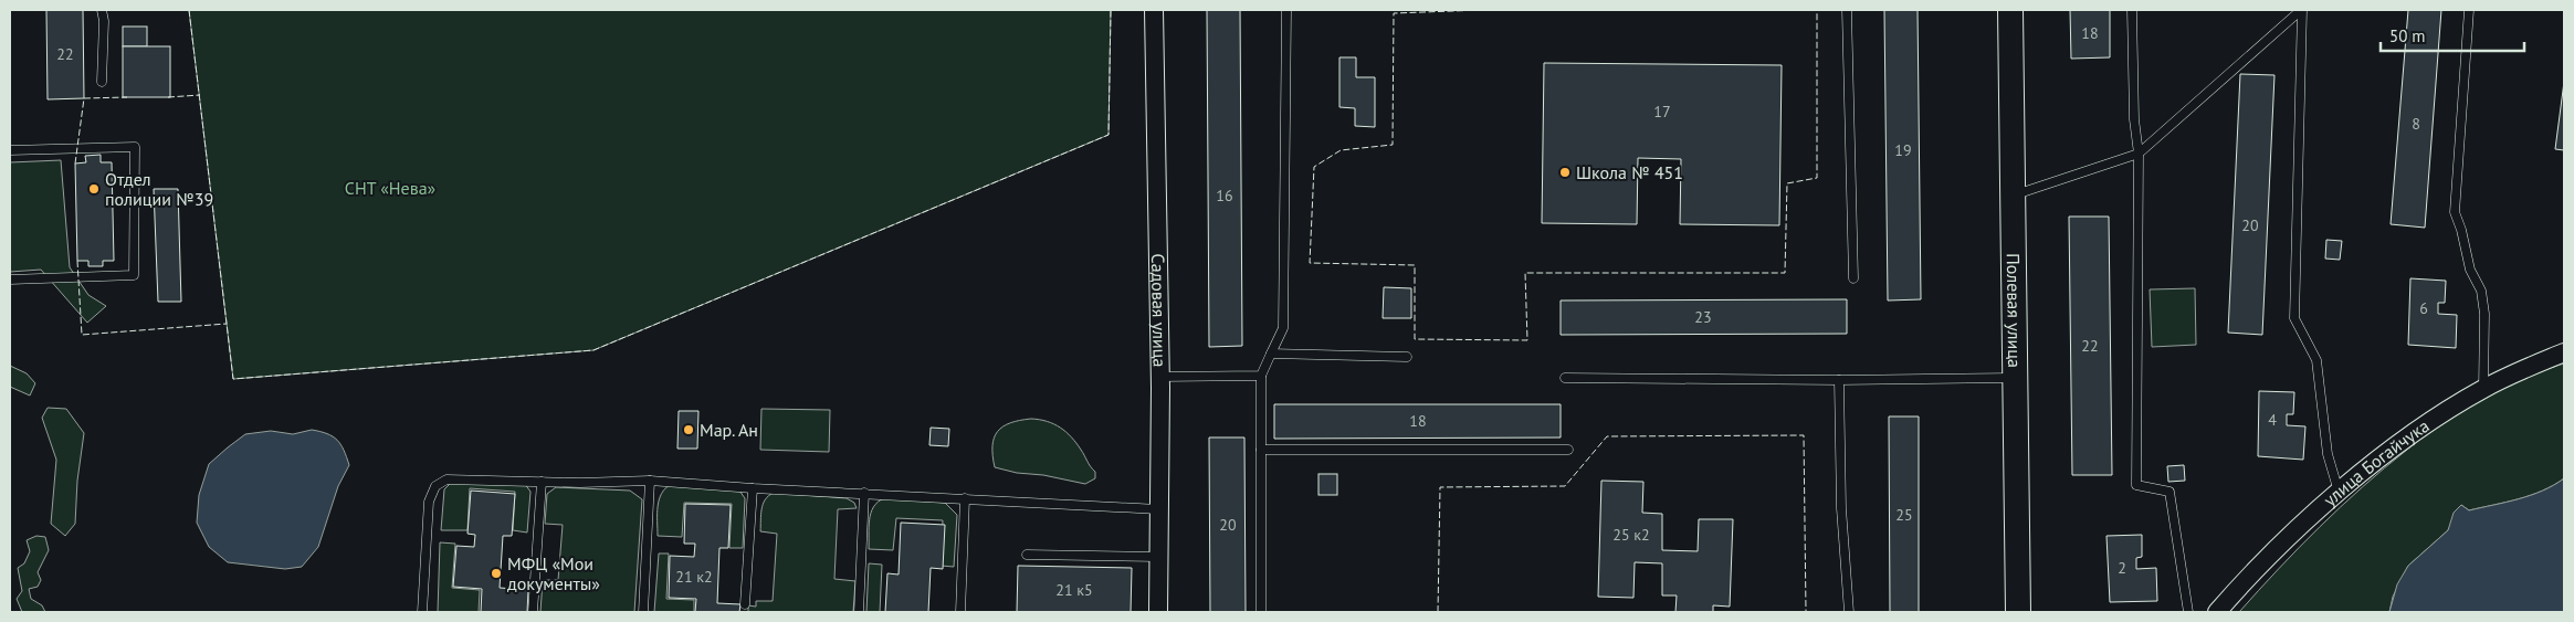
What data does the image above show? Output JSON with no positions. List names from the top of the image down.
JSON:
{
  "streets": {
    "street": ["Садовая улица", "Полевая улица", "улица Богайчука"]
  },
  "parks": ["СНТ «Нева»"],
  "places": [
    "Школа № 451",
    "Отдел полиции №39",
    "Мар. Ан",
    "МФЦ «Мои документы»"
  ],
  "house_numbers": [
    "18",
    "22",
    "17",
    "8",
    "19",
    "16",
    "20",
    "6",
    "23",
    "22",
    "4",
    "18",
    "25",
    "20",
    "25 к2",
    "2",
    "21 к2",
    "21 к5"
  ],
  "scale_bar": "50 m"
}
